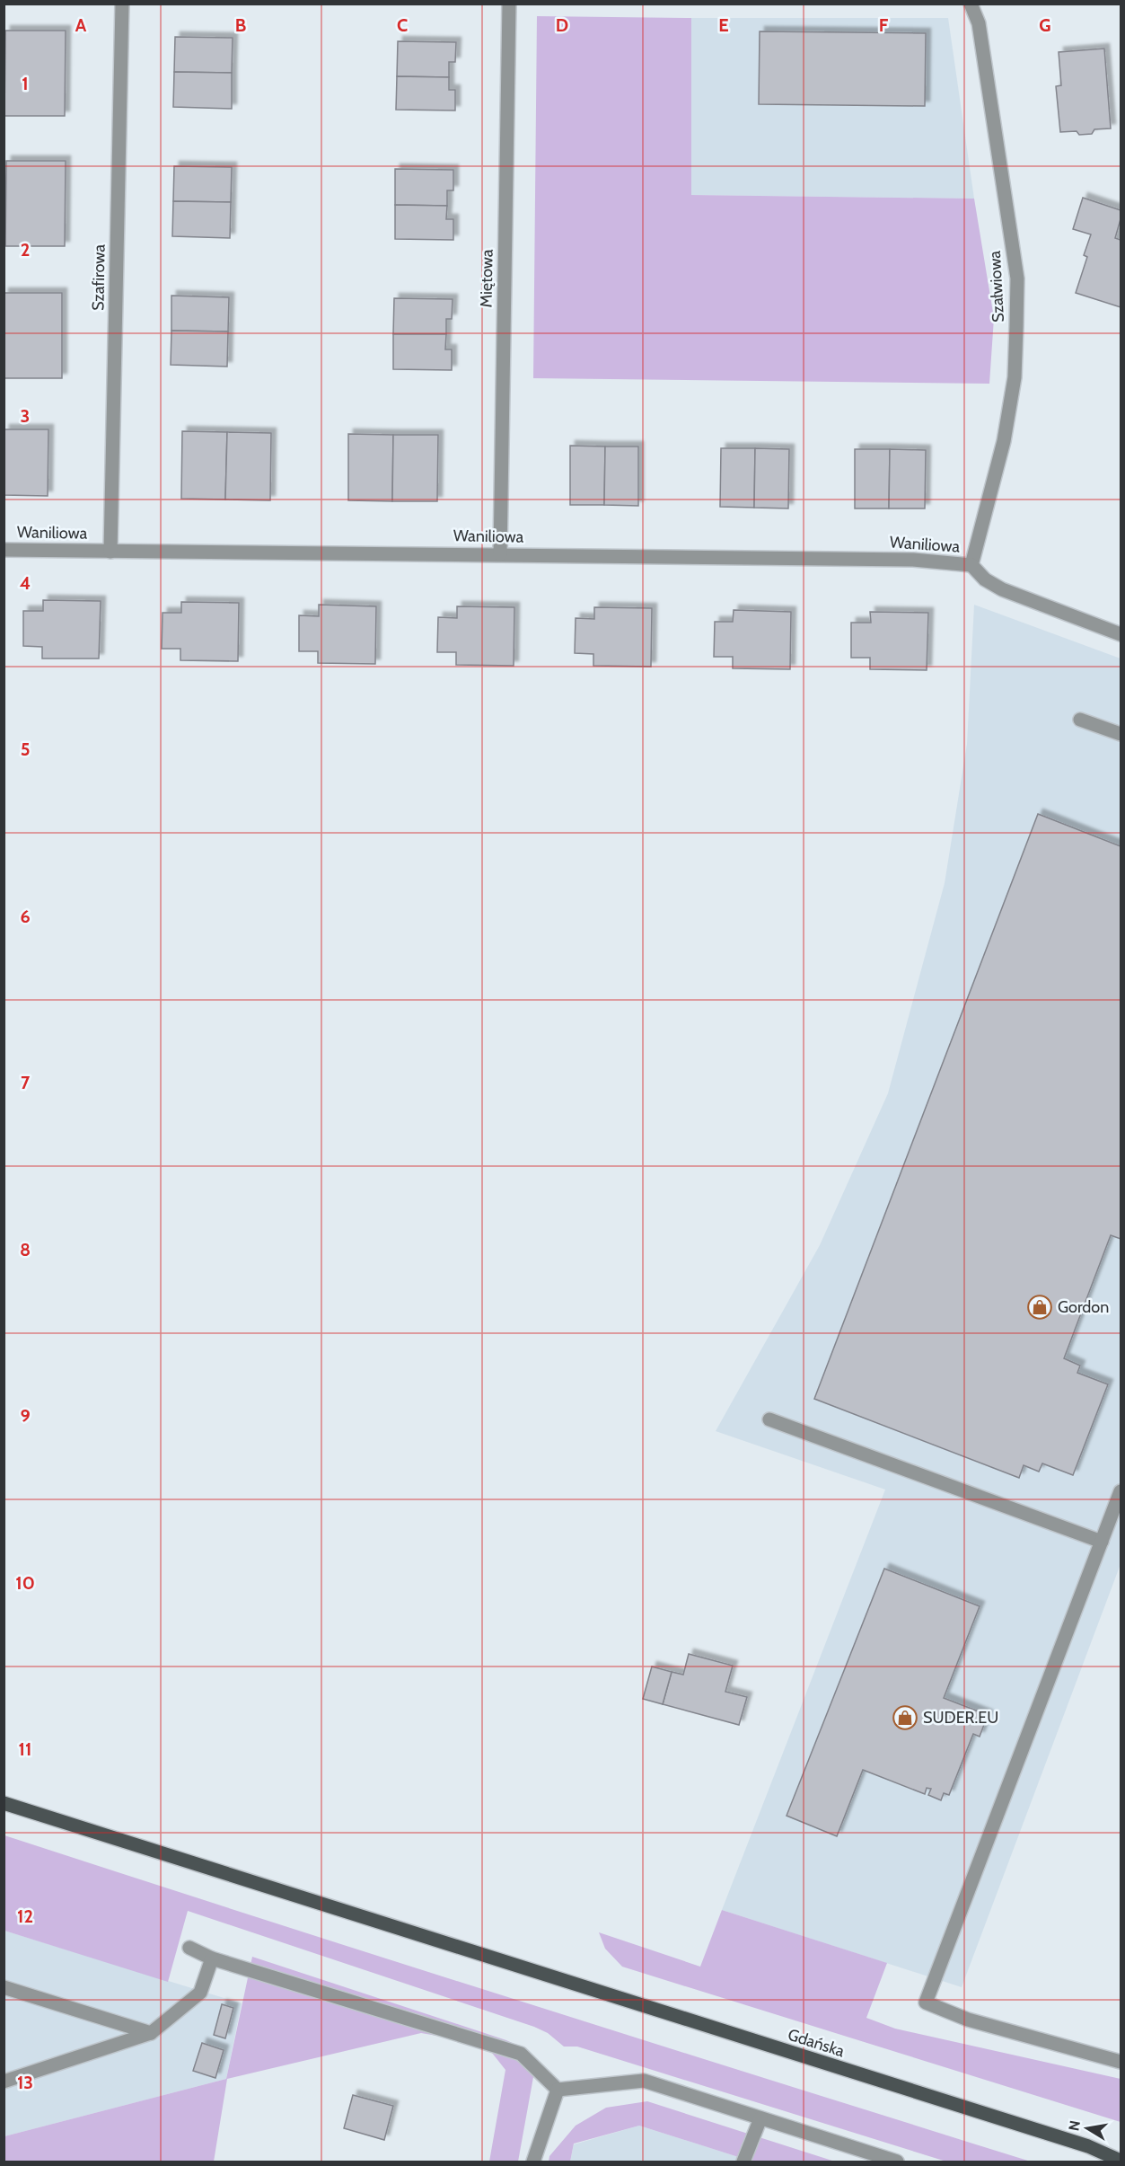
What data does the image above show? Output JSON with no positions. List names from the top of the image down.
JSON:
{
  "streets": {
    "main road": ["Gdańska"],
    "street": [
      "Szafirowa",
      "Miętowa",
      "Szałwiowa",
      "Waniliowa"
    ]
  },
  "crossings": [
    ["Szafirowa", "Waniliowa"],
    ["Miętowa", "Waniliowa"],
    ["Szałwiowa", "Waniliowa"]
  ],
  "places": {
    "shop": ["Gordon", "SUDER.EU"]
  },
  "north": "left",
  "grid": {
    "columns": [
      "A",
      "B",
      "C",
      "D",
      "E",
      "F",
      "G"
    ],
    "rows": [
      "1",
      "2",
      "3",
      "4",
      "5",
      "6",
      "7",
      "8",
      "9",
      "10",
      "11",
      "12",
      "13"
    ]
  }
}
